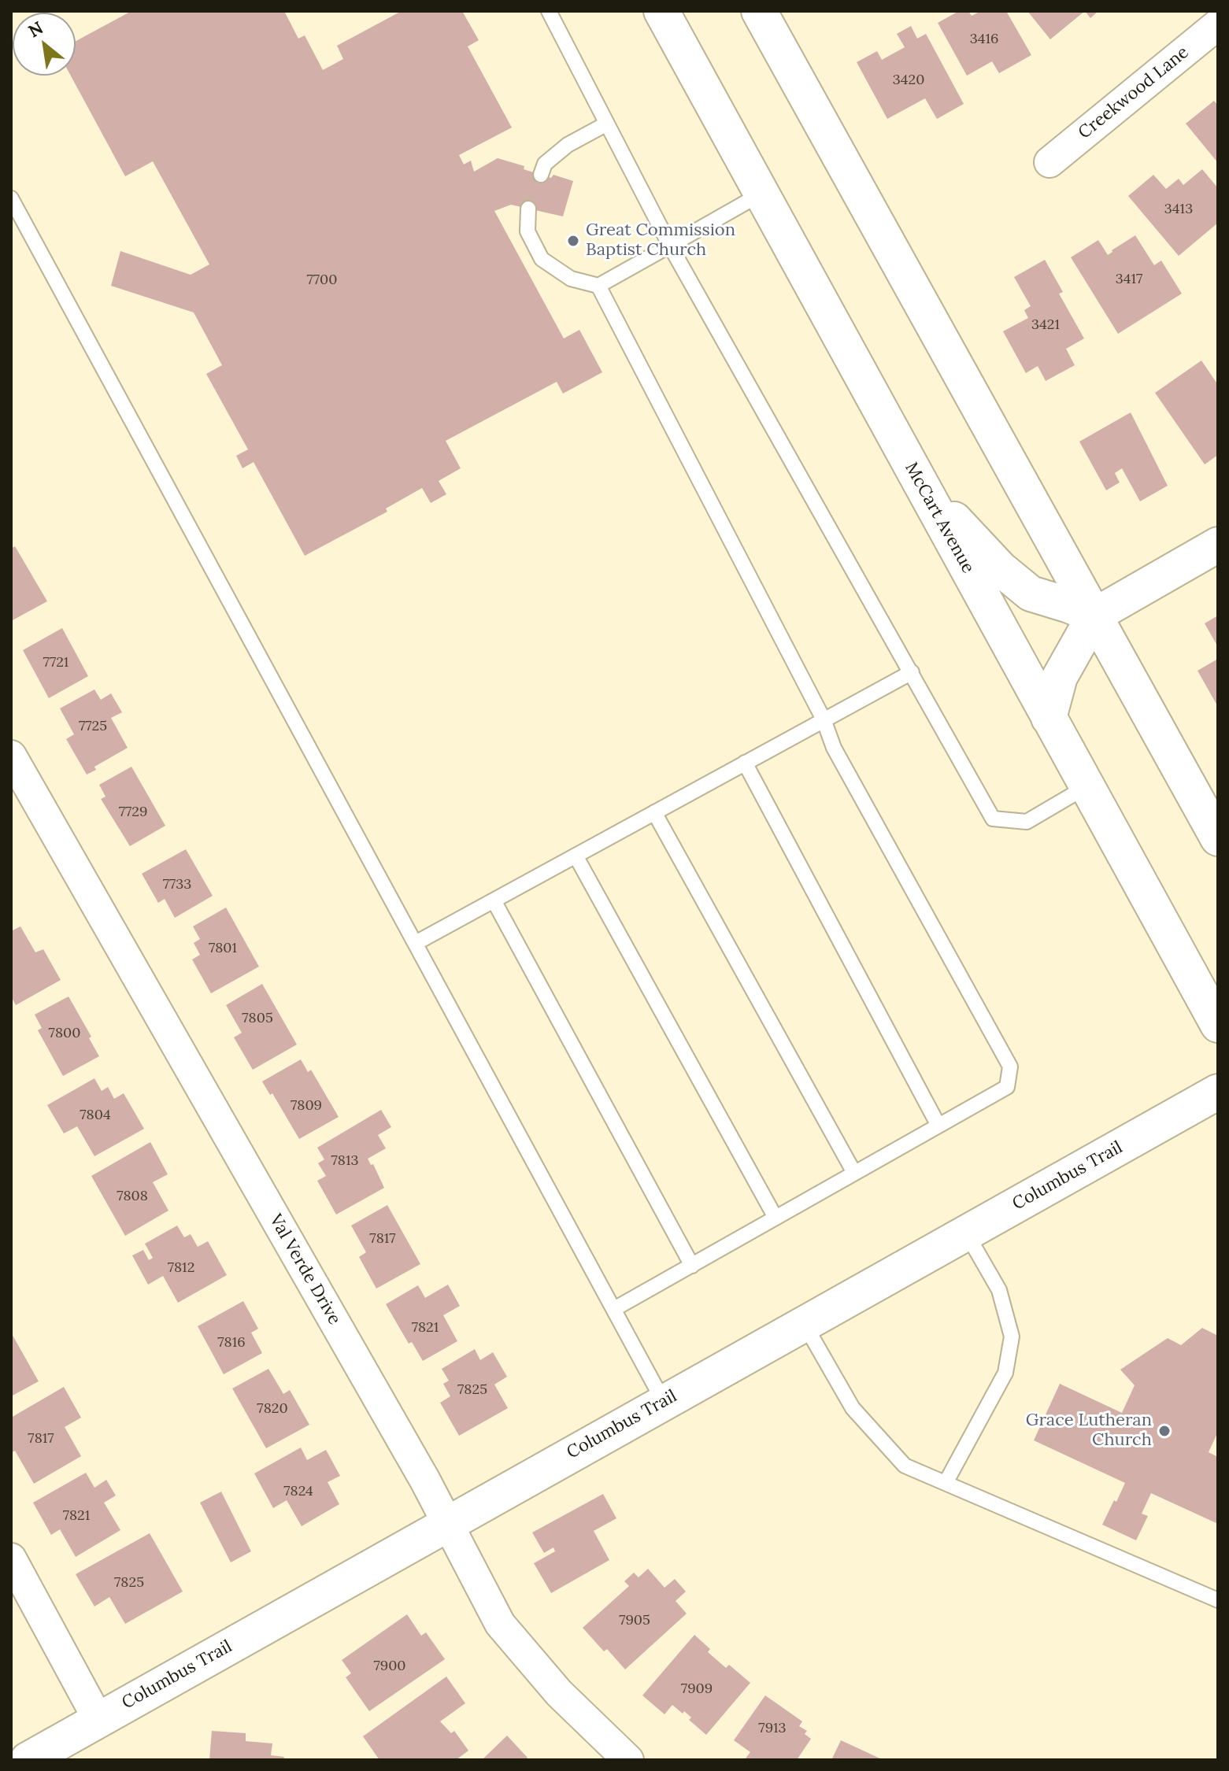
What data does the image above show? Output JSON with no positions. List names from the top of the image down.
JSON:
{
  "streets": {
    "main road": ["McCart Avenue", "Columbus Trail"],
    "street": ["Creekwood Lane", "Val Verde Drive"]
  },
  "crossings": [
    ["Columbus Trail", "Val Verde Drive"]
  ],
  "places": ["Great Commission Baptist Church", "Grace Lutheran Church"],
  "house_numbers": [
    "3416",
    "3420",
    "3413",
    "3417",
    "7700",
    "3421",
    "7721",
    "7725",
    "7729",
    "7733",
    "7801",
    "7805",
    "7800",
    "7809",
    "7804",
    "7813",
    "7808",
    "7817",
    "7812",
    "7821",
    "7816",
    "7825",
    "7820",
    "7817",
    "7824",
    "7821",
    "7825",
    "7905",
    "7900",
    "7909",
    "7913"
  ],
  "north": "top left"
}
